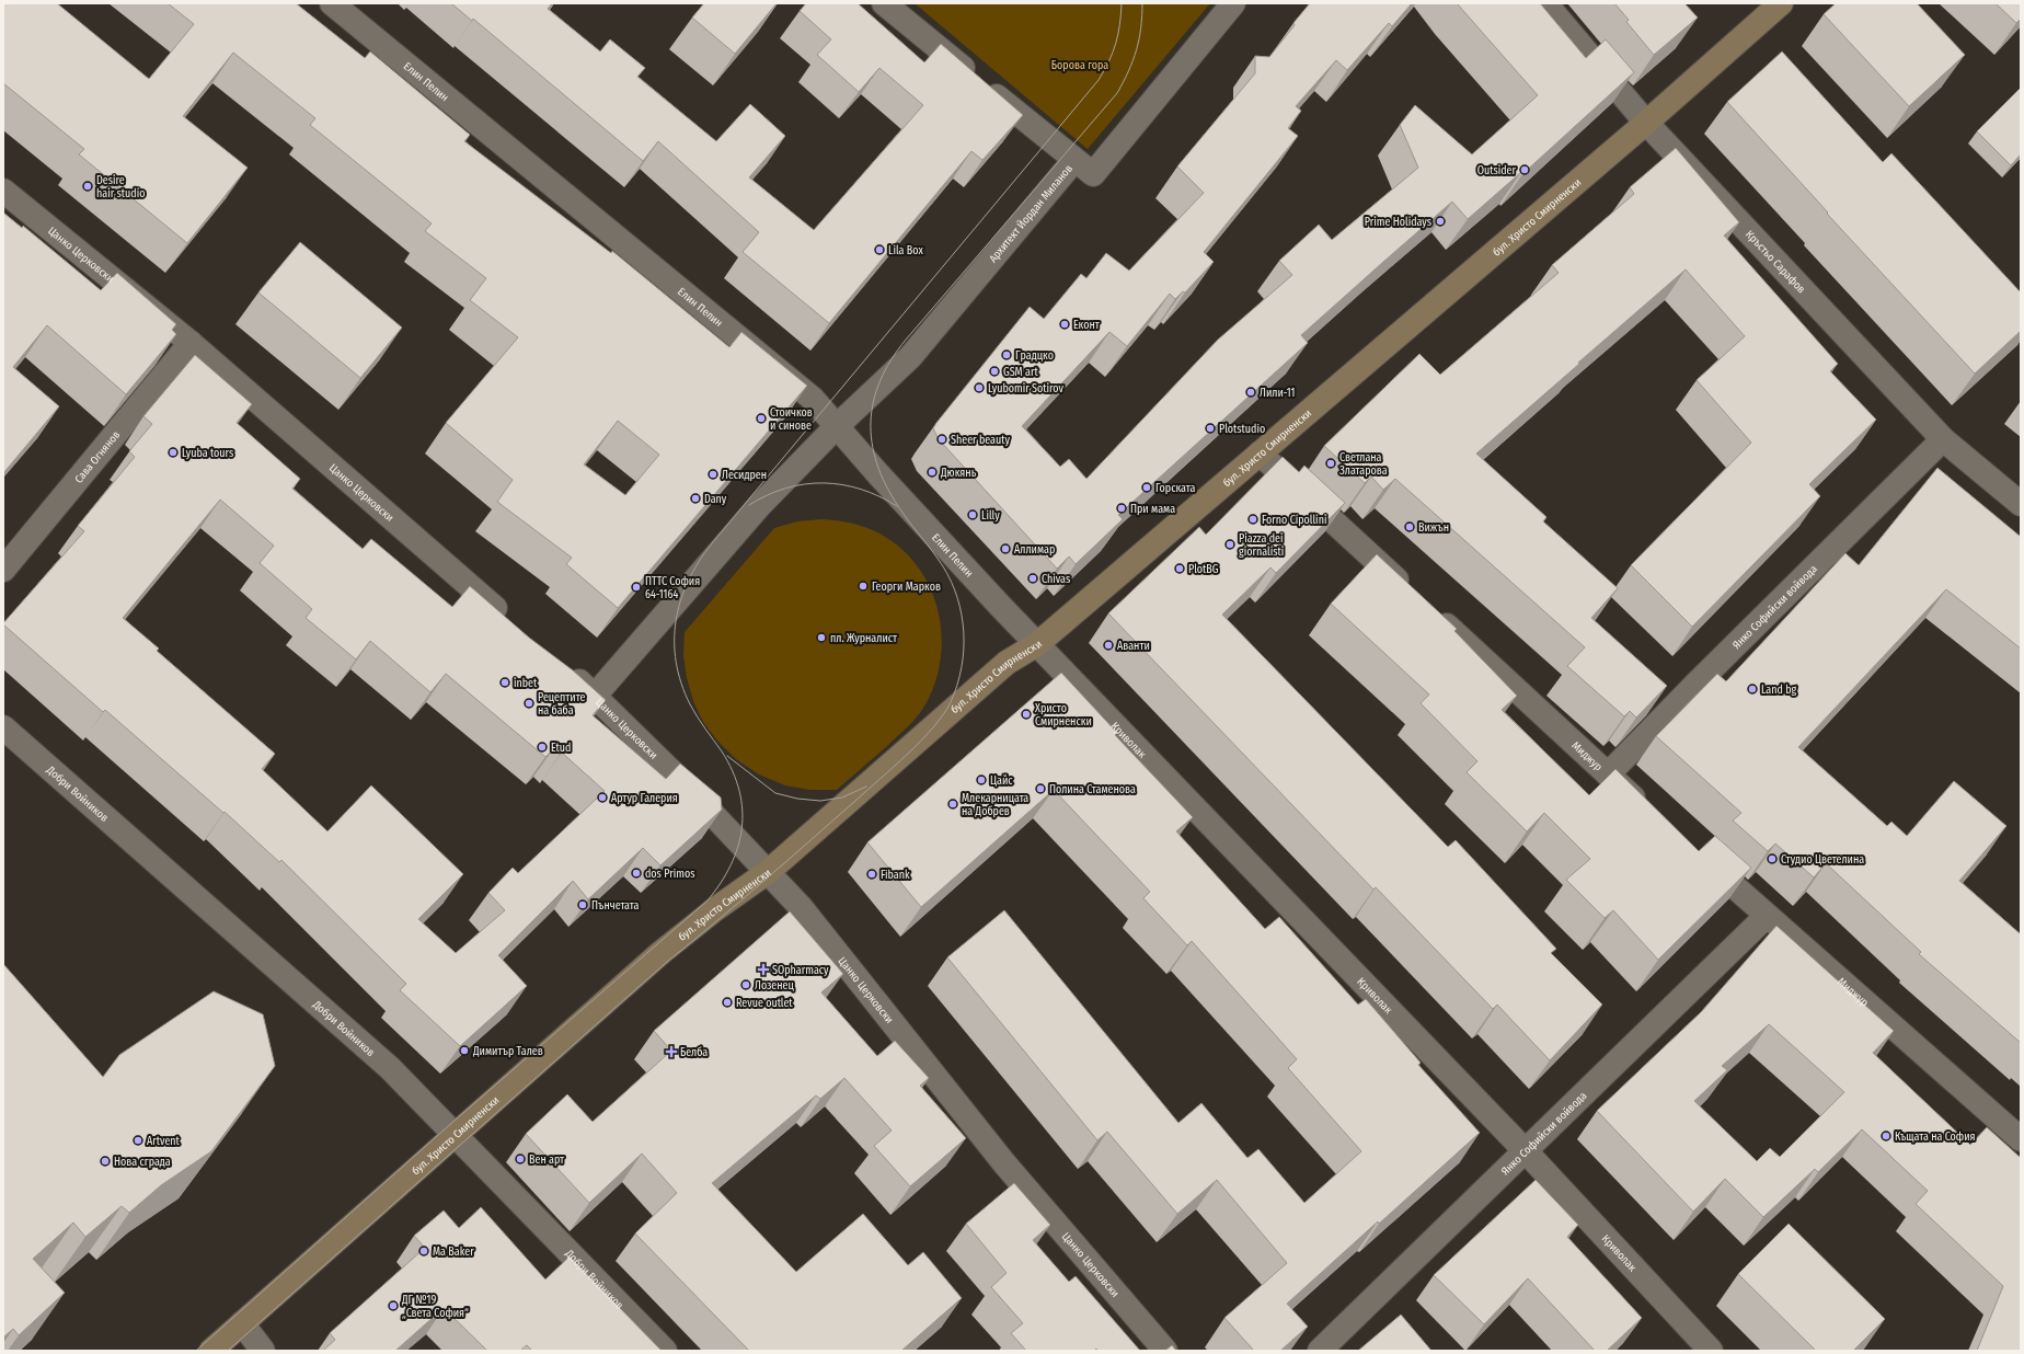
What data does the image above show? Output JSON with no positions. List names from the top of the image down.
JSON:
{
  "streets": {
    "street": [
      "Елин Пелин",
      "Архитект Йордан Миланов",
      "бул. Христо Смирненски",
      "Цанко Церковски",
      "Кръстьо Сарафов",
      "Сава Огнянов",
      "Янко Софийски войвода",
      "Криволак",
      "Миджур",
      "Добри Войников"
    ]
  },
  "crossings": [
    ["Елин Пелин", "Архитект Йордан Миланов"],
    ["Елин Пелин", "бул. Христо Смирненски"],
    ["Елин Пелин", "Криволак"],
    ["бул. Христо Смирненски", "Цанко Церковски"],
    ["бул. Христо Смирненски", "Кръстьо Сарафов"],
    ["бул. Христо Смирненски", "Криволак"],
    ["бул. Христо Смирненски", "Добри Войников"],
    ["Цанко Церковски", "Сава Огнянов"],
    ["Кръстьо Сарафов", "Янко Софийски войвода"],
    ["Янко Софийски войвода", "Криволак"],
    ["Янко Софийски войвода", "Миджур"]
  ],
  "parks": ["Борова гора"],
  "places": {
    "other": [
      "Outsider",
      "Desire hair studio",
      "Prime Holidays",
      "Lila Box",
      "Еконт",
      "Градцко",
      "GSM art",
      "Lyubomir Sotirov",
      "Лили-11",
      "Стоичков и синове",
      "Plotstudio",
      "Sheer beauty",
      "Lyuba tours",
      "Светлана Златарова",
      "Дюкянь",
      "Лесидрен",
      "Горската",
      "Dany",
      "При мама",
      "Lilly",
      "Forno Cipollini",
      "Вижън",
      "Piazza dei giornalisti",
      "Аллимар",
      "PlotBG",
      "Chivas",
      "Георги Марков",
      "ПТТС София 64-1164",
      "пл. Журналист",
      "Аванти",
      "inbet",
      "Land bg",
      "Рецептите на баба",
      "Христо Смирненски",
      "Etud",
      "Цайс",
      "Полина Стаменова",
      "Артур Галерия",
      "Млекарницата на Добрев",
      "Студио Цветелина",
      "dos Primos",
      "Fibank",
      "Пънчетата",
      "Лозенец",
      "Revue outlet",
      "Димитър Талев",
      "Къщата на София",
      "Artvent",
      "Вен арт",
      "Нова сграда",
      "Ma Baker",
      "ДГ №19 „Света София“"
    ],
    "health": ["SOpharmacy", "Белба"]
  }
}
